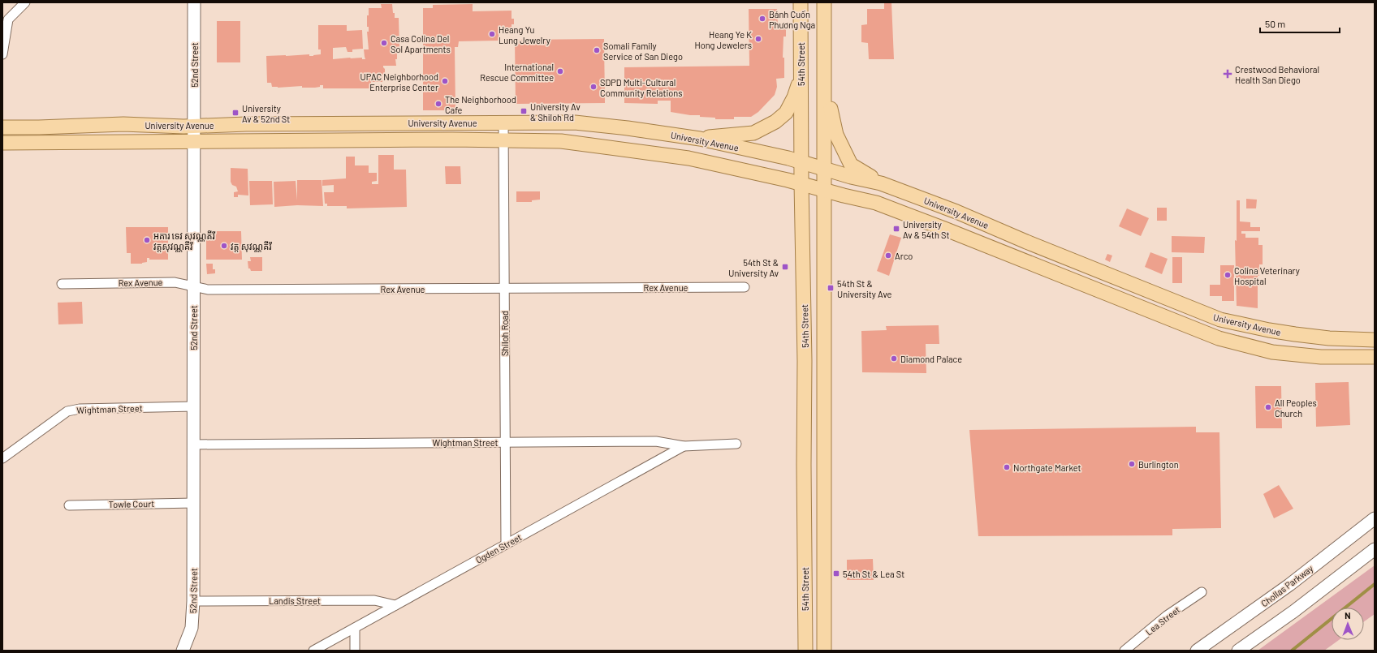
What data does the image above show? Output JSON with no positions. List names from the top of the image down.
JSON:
{
  "streets": {
    "main road": ["54th Street", "University Avenue"],
    "street": [
      "52nd Street",
      "Rex Avenue",
      "Shiloh Road",
      "Wightman Street",
      "Towle Court",
      "Ogden Street",
      "Chollas Parkway",
      "Landis Street",
      "Lea Street"
    ]
  },
  "crossings": [
    ["54th Street", "University Avenue"],
    ["52nd Street", "University Avenue"],
    ["52nd Street", "Rex Avenue"],
    ["52nd Street", "Wightman Street"],
    ["52nd Street", "Towle Court"],
    ["52nd Street", "Landis Street"],
    ["University Avenue", "Shiloh Road"],
    ["Rex Avenue", "Shiloh Road"],
    ["Shiloh Road", "Wightman Street"],
    ["Shiloh Road", "Ogden Street"],
    ["Wightman Street", "Ogden Street"],
    ["Ogden Street", "Landis Street"]
  ],
  "places": {
    "other": [
      "Bánh Cuốn Phương Nga",
      "Heang Yu Lung Jewelry",
      "Heang Ye K Hong Jewelers",
      "Casa Colina Del Sol Apartments",
      "Somali Family Service of San Diego",
      "International Rescue Committee",
      "UPAC Neighborhood Enterprise Center",
      "SDPD Multi-Cultural Community Relations",
      "The Neighborhood Cafe",
      "អគារ ទេវ សុវណ្ណគីរី វត្តសុវណ្ណគីរី",
      "វត្ត សុវណ្ណគីរី",
      "Arco",
      "Colina Veterinary Hospital",
      "Diamond Palace",
      "All Peoples Church",
      "Burlington",
      "Northgate Market"
    ],
    "health": ["Crestwood Behavioral Health San Diego"],
    "transit": [
      "University Av & Shiloh Rd",
      "University Av & 52nd St",
      "University Av & 54th St",
      "54th St & University Av",
      "54th St & University Ave",
      "54th St & Lea St"
    ]
  },
  "scale_bar": "50 m",
  "north": "top"
}
